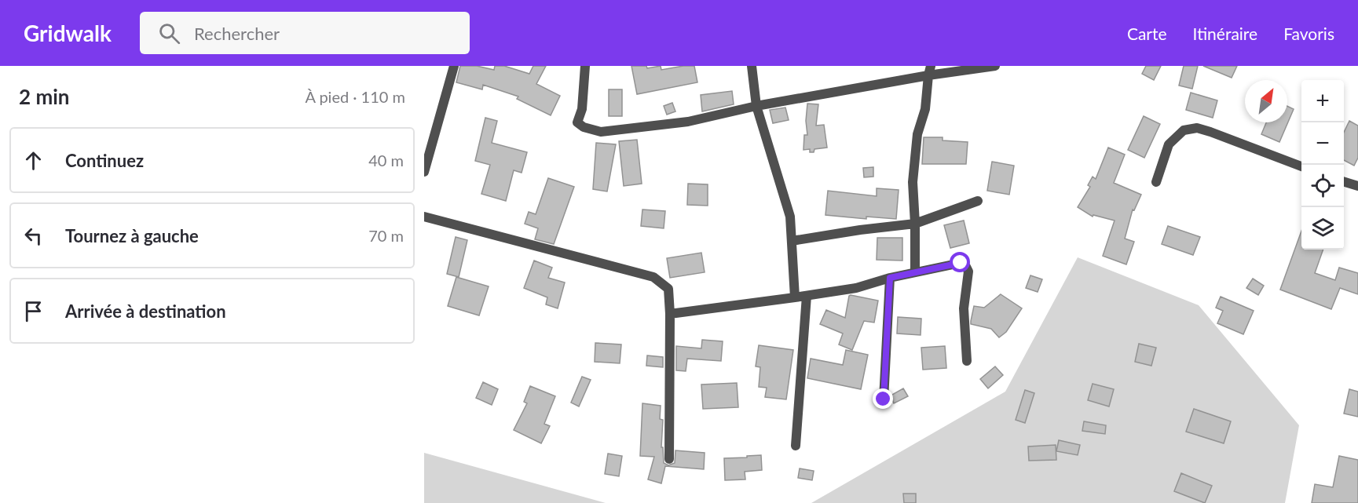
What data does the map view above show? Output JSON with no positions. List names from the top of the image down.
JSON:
{
  "north": "top right",
  "page": {
    "header": "Gridwalk",
    "search": "Rechercher",
    "nav": ["Carte", "Itinéraire", "Favoris"],
    "heading": ["2 min", "À pied · 110 m"],
    "map_buttons": ["+", "−"],
    "list": [
      ["Continuez", "40 m"],
      ["Tournez à gauche", "70 m"],
      "Arrivée à destination"
    ]
  }
}
